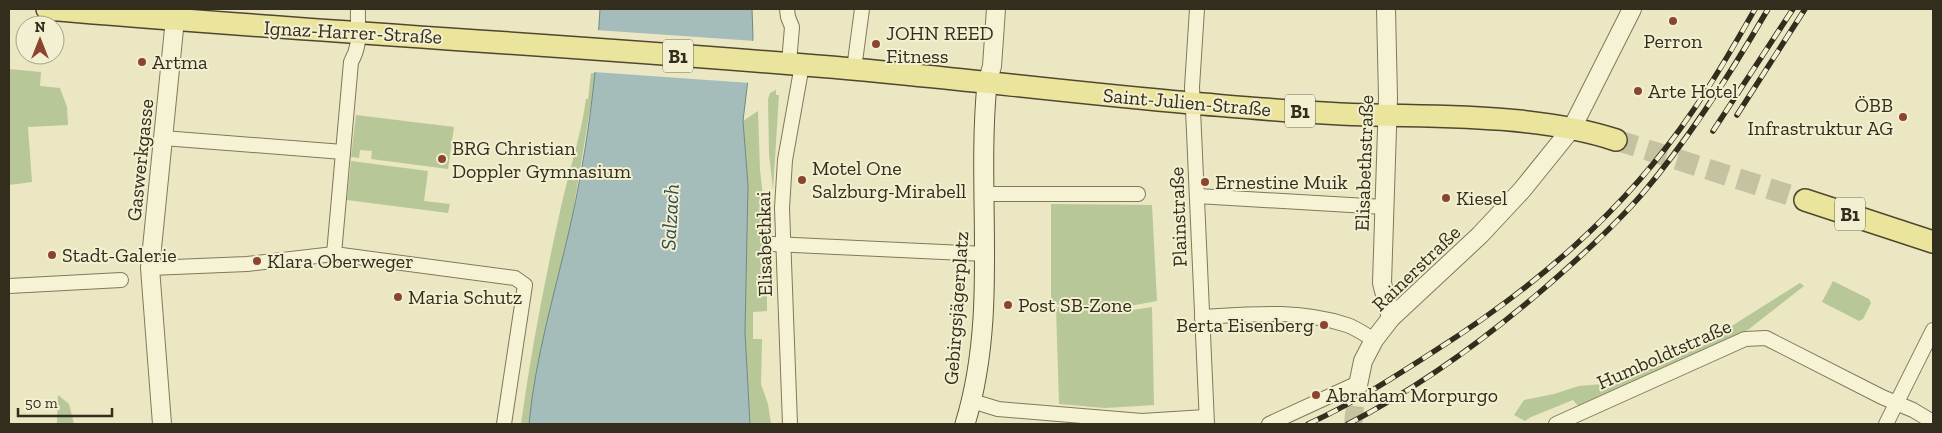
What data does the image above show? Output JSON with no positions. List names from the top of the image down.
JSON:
{
  "streets": {
    "main road": [
      "Ignaz-Harrer-Straße",
      "B1",
      "Saint-Julien-Straße",
      "Gebirgsjägerplatz"
    ],
    "street": [
      "Gaswerkgasse",
      "Elisabethstraße",
      "Plainstraße",
      "Elisabethkai",
      "Rainerstraße",
      "Humboldtstraße"
    ]
  },
  "crossings": [
    ["Ignaz-Harrer-Straße", "Saint-Julien-Straße"],
    ["Ignaz-Harrer-Straße", "Gaswerkgasse"],
    ["Ignaz-Harrer-Straße", "Elisabethkai"],
    ["Saint-Julien-Straße", "Elisabethstraße"],
    ["Saint-Julien-Straße", "Plainstraße"],
    ["Saint-Julien-Straße", "Elisabethkai"],
    ["Saint-Julien-Straße", "Rainerstraße"],
    ["Saint-Julien-Straße", "Gebirgsjägerplatz"],
    ["Elisabethstraße", "Rainerstraße"]
  ],
  "water": ["Salzach"],
  "places": [
    "Perron",
    "JOHN REED Fitness",
    "Artma",
    "Arte Hotel",
    "ÖBB Infrastruktur AG",
    "BRG Christian Doppler Gymnasium",
    "Motel One Salzburg-Mirabell",
    "Ernestine Muik",
    "Kiesel",
    "Stadt-Galerie",
    "Klara Oberweger",
    "Maria Schutz",
    "Post SB-Zone",
    "Berta Eisenberg",
    "Abraham Morpurgo"
  ],
  "scale_bar": "50 m",
  "north": "top"
}
